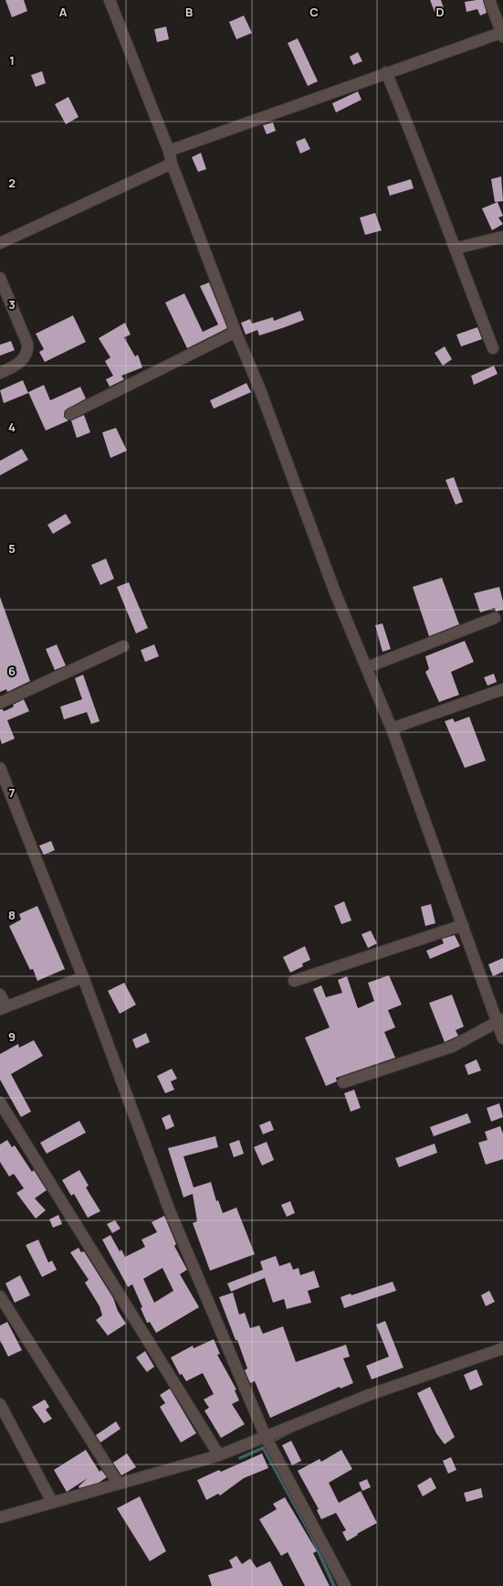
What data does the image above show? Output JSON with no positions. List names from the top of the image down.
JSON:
{
  "grid": {
    "columns": [
      "A",
      "B",
      "C",
      "D"
    ],
    "rows": [
      "1",
      "2",
      "3",
      "4",
      "5",
      "6",
      "7",
      "8",
      "9"
    ]
  }
}
